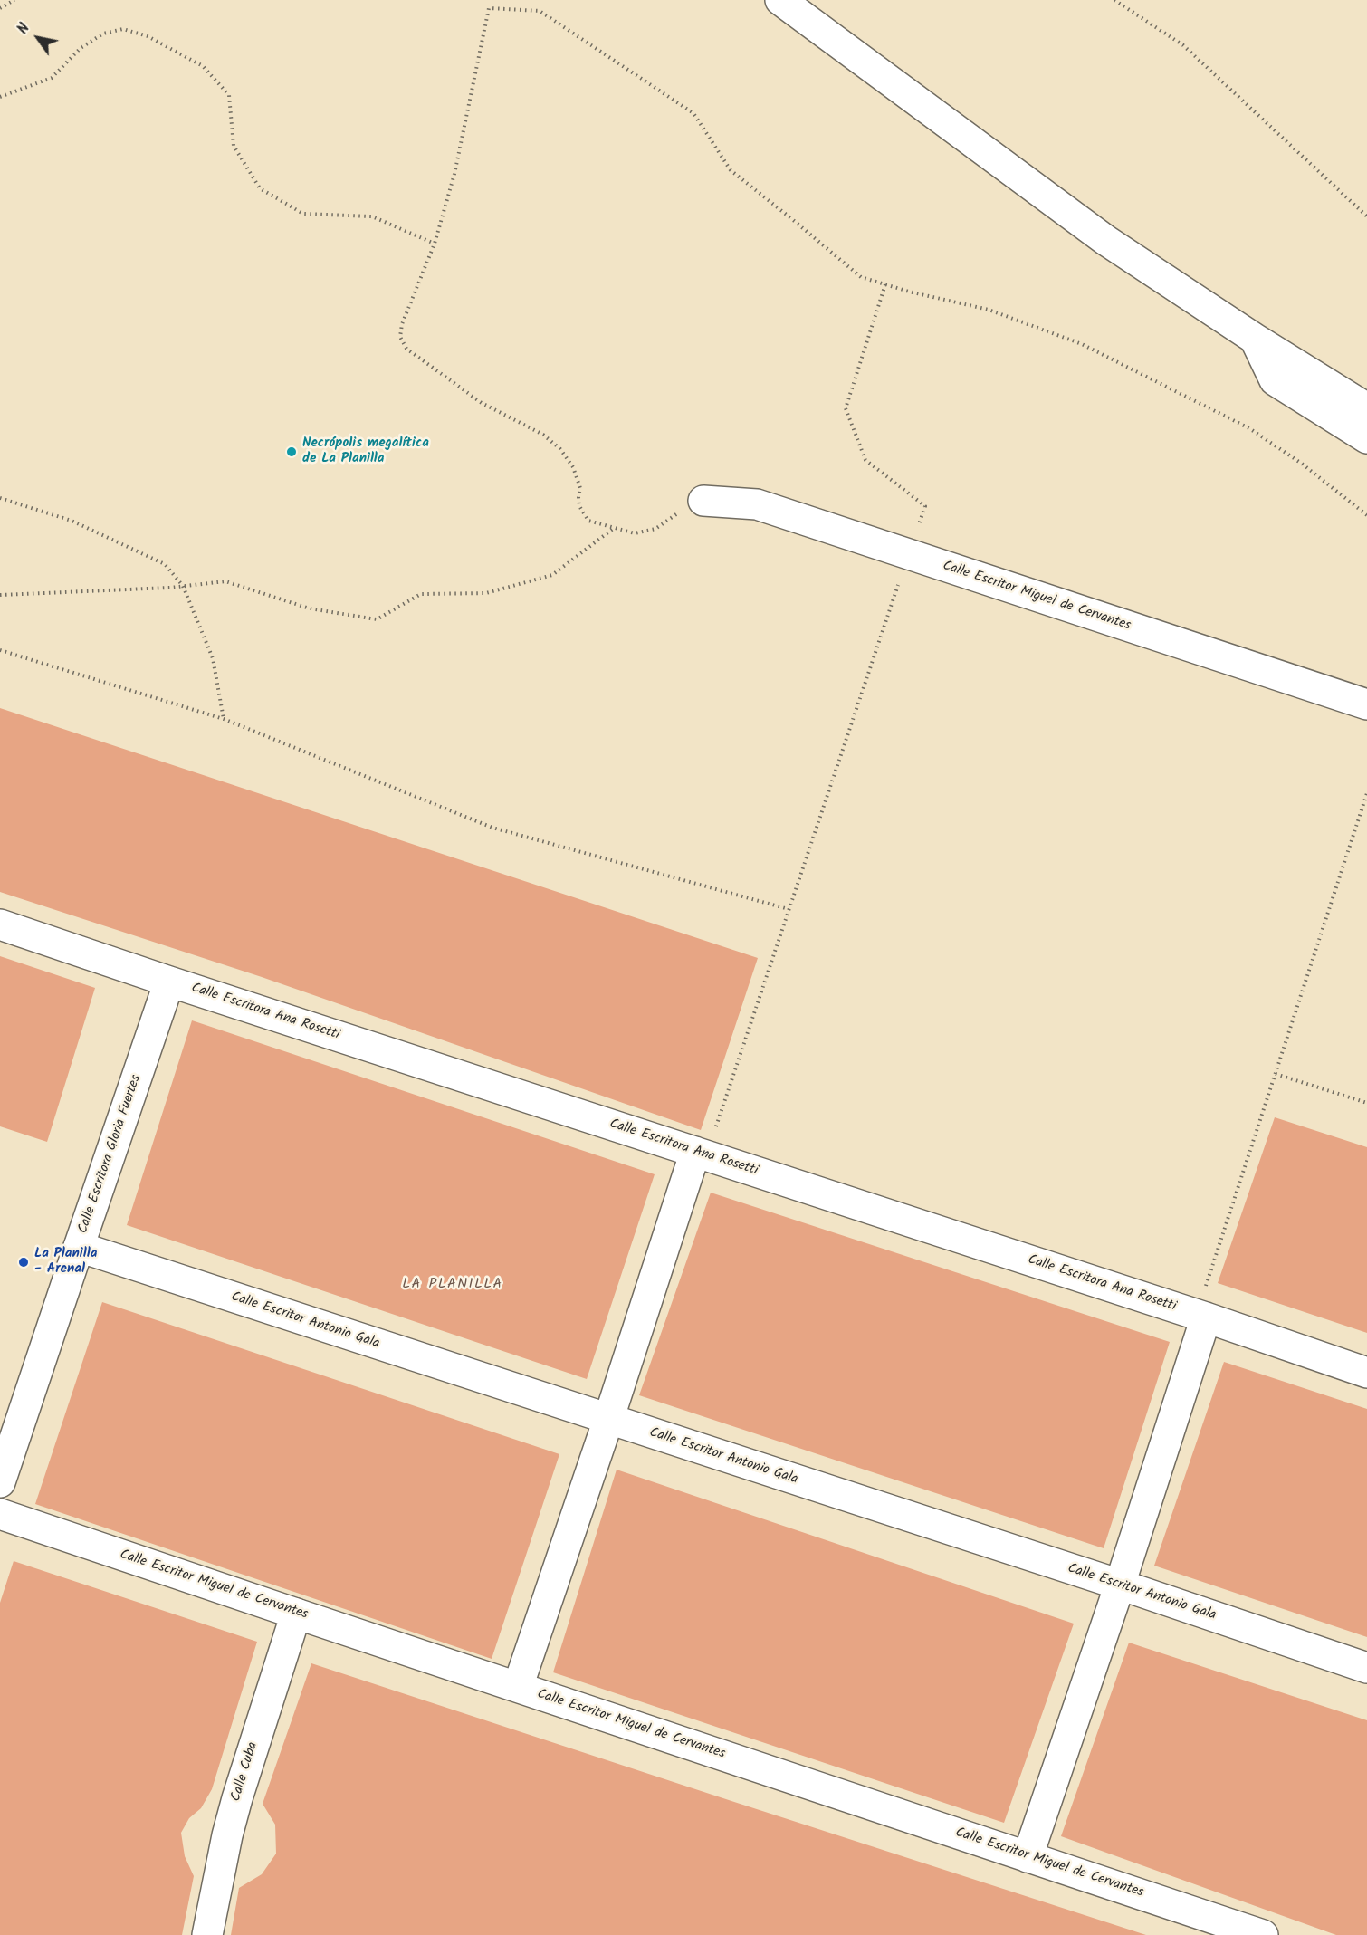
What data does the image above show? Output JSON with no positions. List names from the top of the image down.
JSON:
{
  "streets": {
    "street": [
      "Calle Escritor Miguel de Cervantes",
      "Calle Escritora Ana Rosetti",
      "Calle Escritora Gloria Fuertes",
      "Calle Escritor Antonio Gala",
      "Calle Cuba"
    ]
  },
  "crossings": [
    ["Calle Escritor Miguel de Cervantes", "Calle Cuba"],
    ["Calle Escritora Ana Rosetti", "Calle Escritora Gloria Fuertes"],
    ["Calle Escritora Gloria Fuertes", "Calle Escritor Antonio Gala"]
  ],
  "districts": ["LA PLANILLA"],
  "places": ["Necrópolis megalítica de La Planilla", "La Planilla - Arenal"],
  "north": "top left"
}
